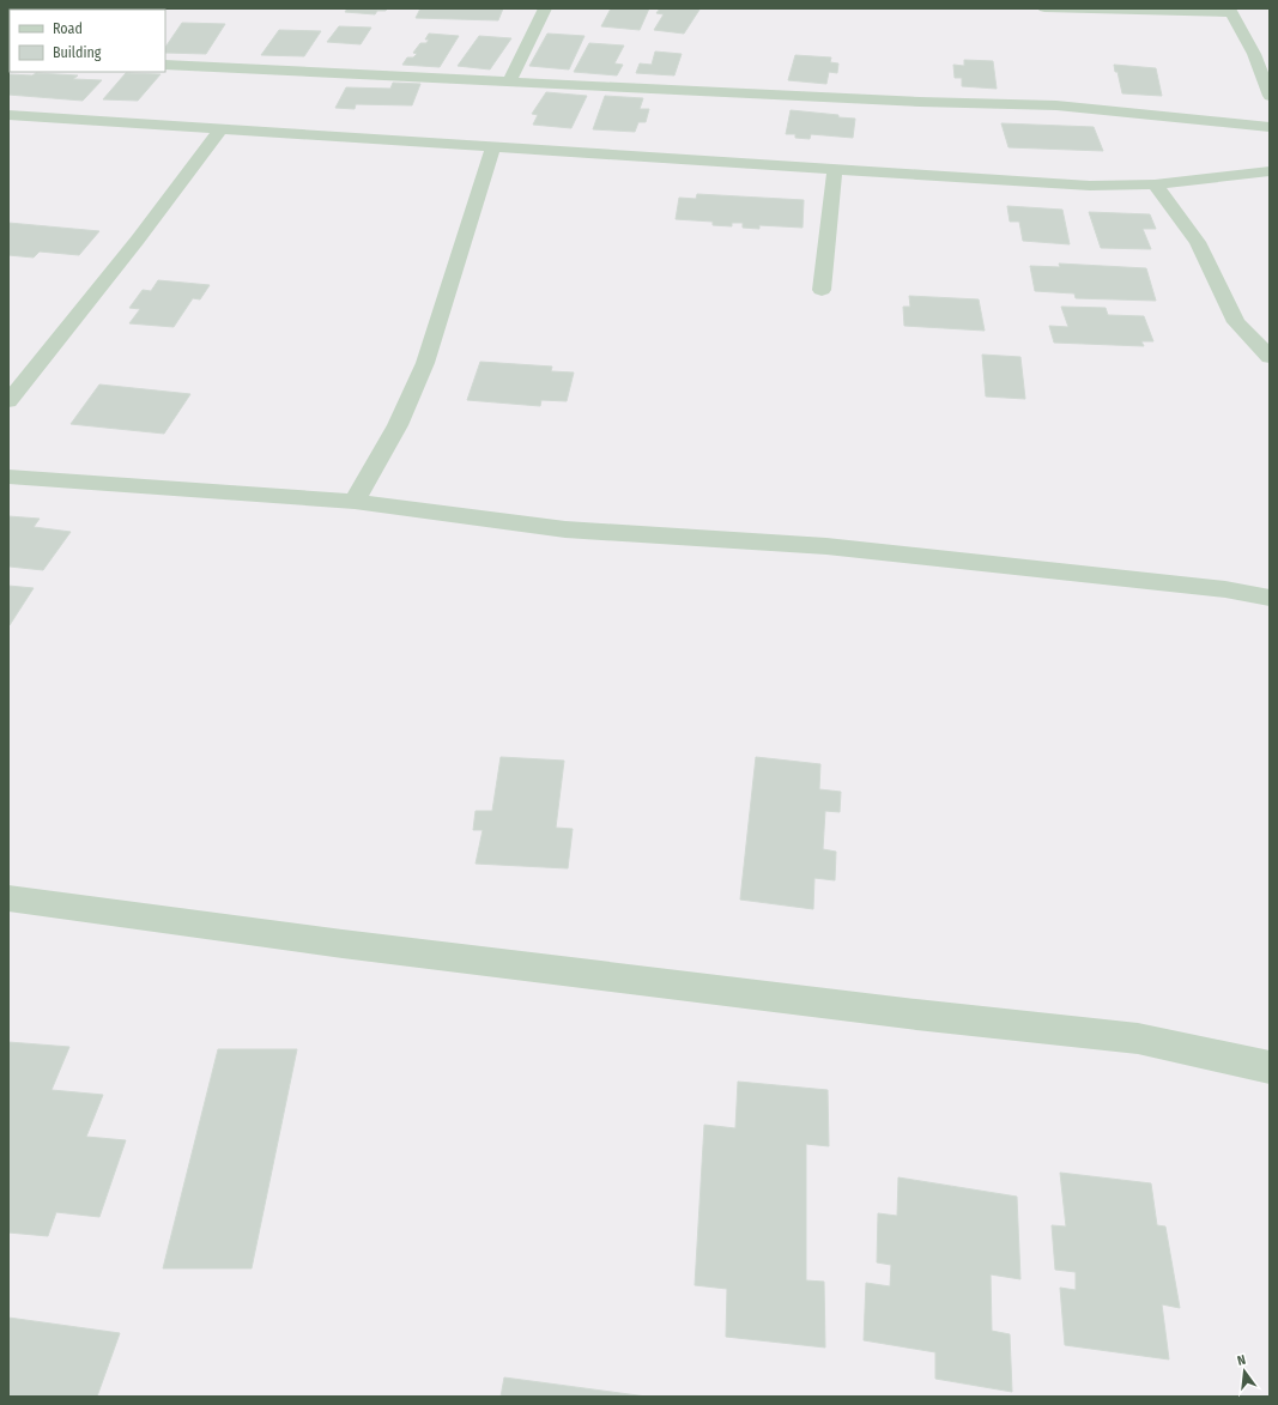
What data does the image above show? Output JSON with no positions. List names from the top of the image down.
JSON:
{
  "legend": ["Road", "Building"],
  "north": "top"
}
